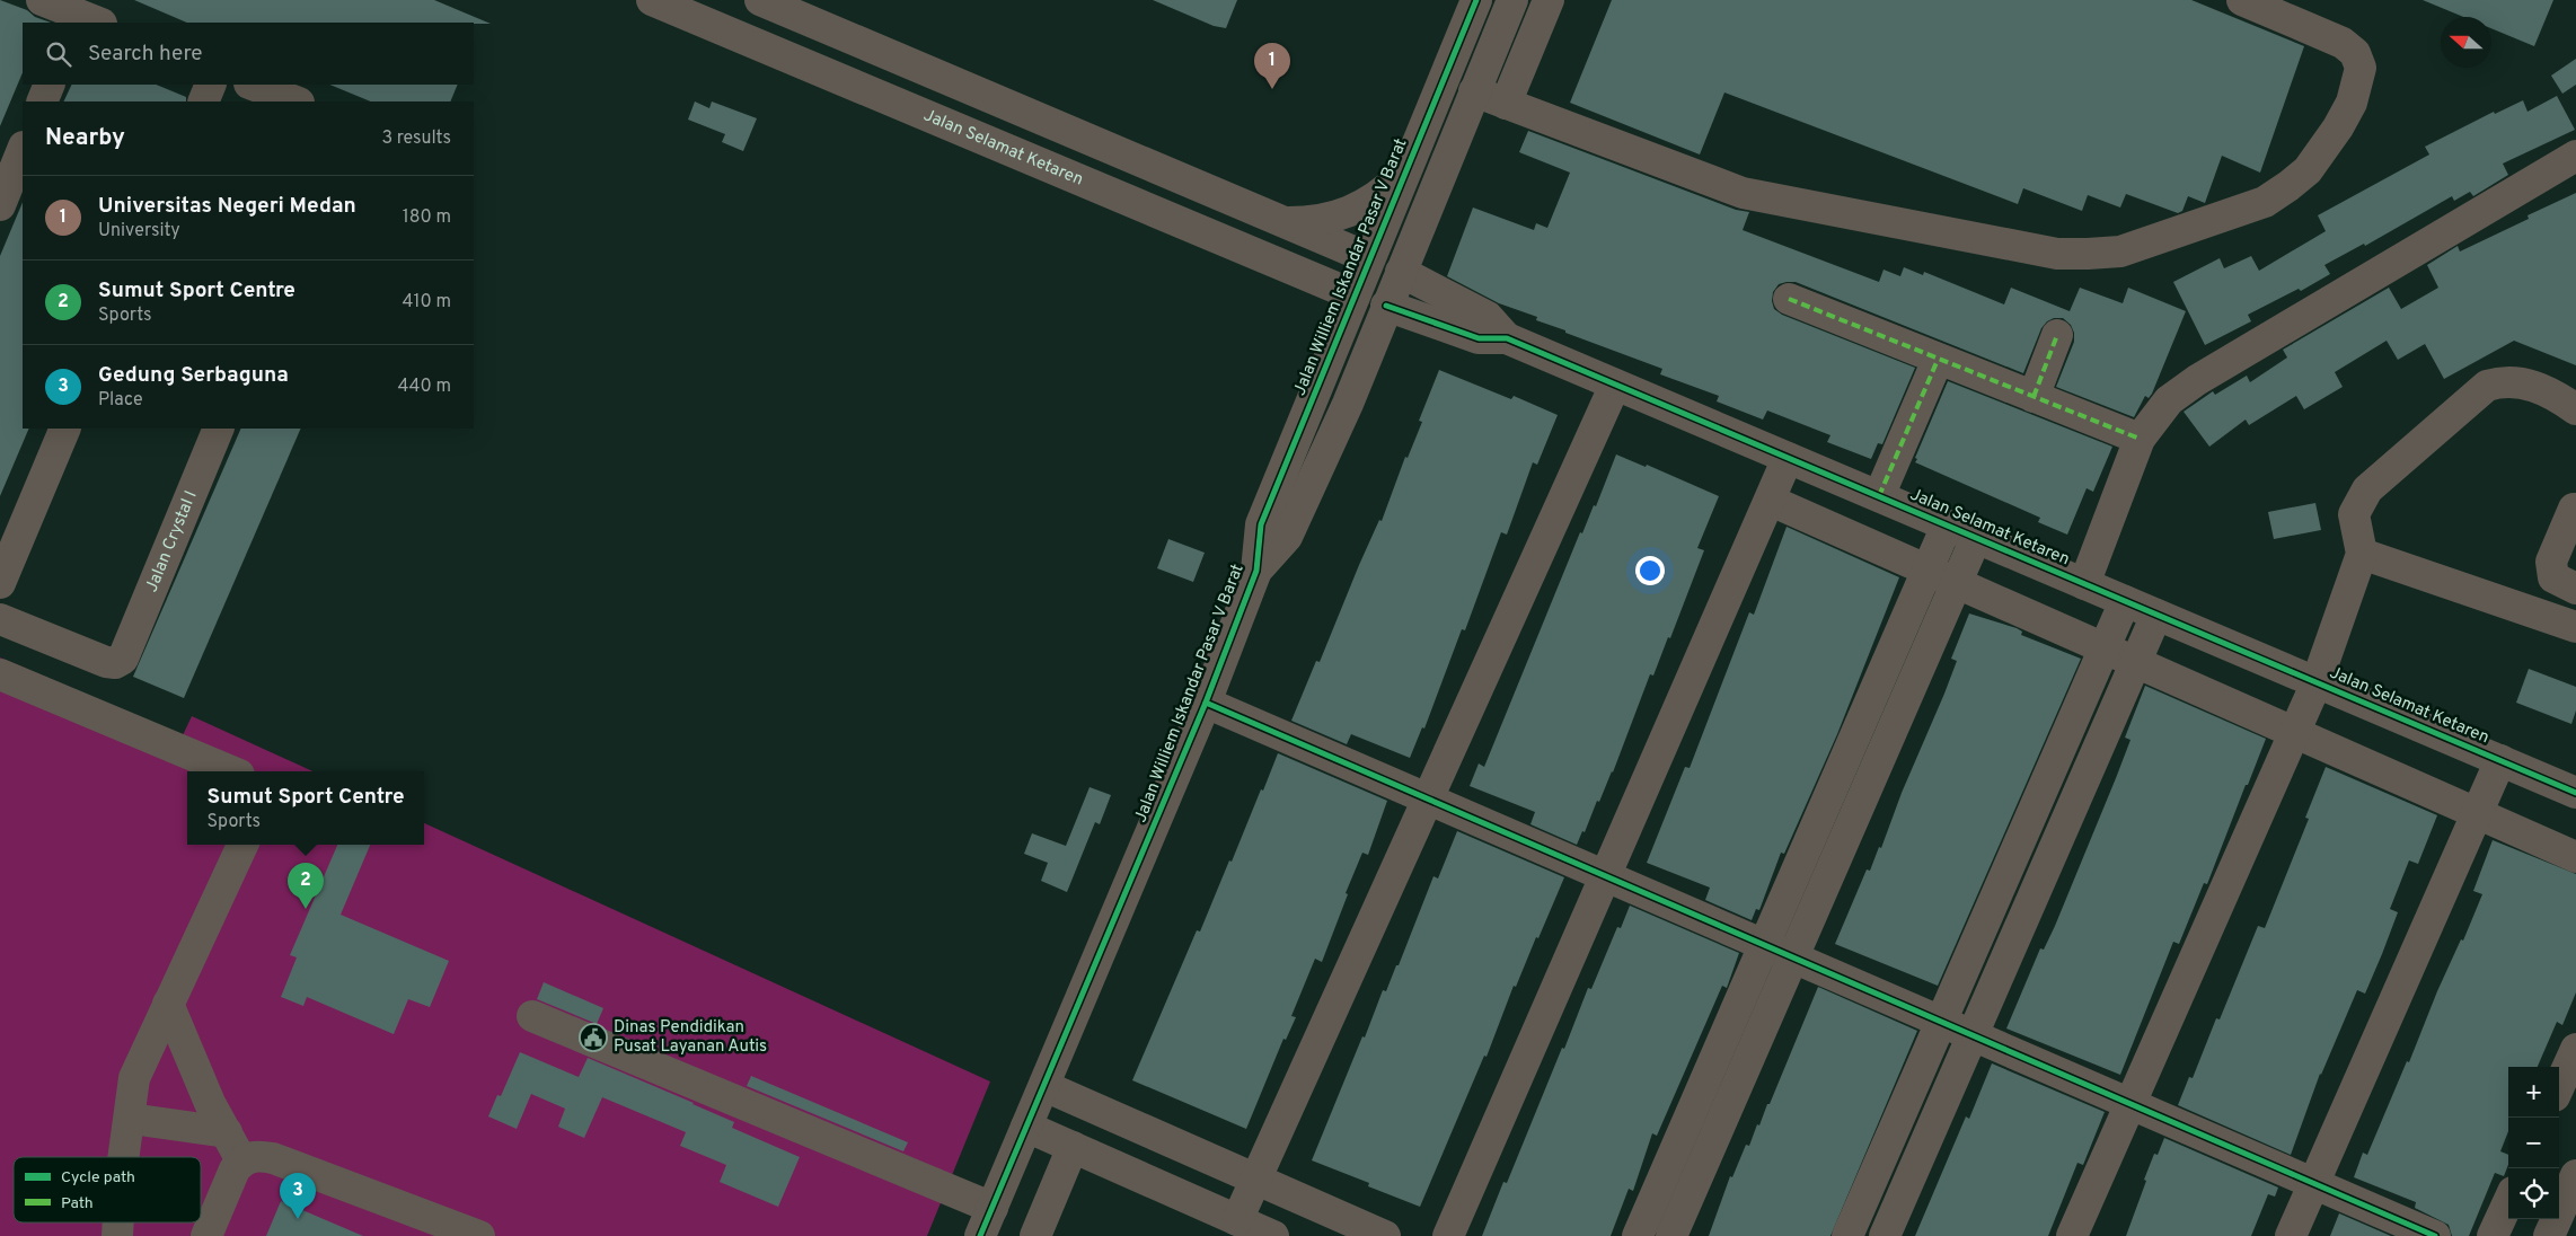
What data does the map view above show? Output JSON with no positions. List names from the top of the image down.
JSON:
{
  "streets": {
    "street": ["Jalan Selamat Ketaren", "Jalan Williem Iskandar Pasar V Barat", "Jalan Crystal I"]
  },
  "crossings": [
    ["Jalan Selamat Ketaren", "Jalan Williem Iskandar Pasar V Barat"]
  ],
  "places": {
    "public building": ["Dinas Pendidikan Pusat Layanan Autis"]
  },
  "legend": ["Cycle path", "Path"],
  "north": "left",
  "page": {
    "search": "Search here",
    "pins": ["1", "2", "3"],
    "heading": ["Nearby", "3 results"],
    "list": [
      {
        "mark": "1",
        "name": "Universitas Negeri Medan",
        "note": "University",
        "value": "180 m"
      },
      {
        "mark": "2",
        "name": "Sumut Sport Centre",
        "note": "Sports",
        "value": "410 m"
      },
      {
        "mark": "3",
        "name": "Gedung Serbaguna",
        "note": "Place",
        "value": "440 m"
      }
    ],
    "popup": ["Sumut Sport Centre", "Sports"],
    "map_buttons": ["+", "−"]
  }
}
